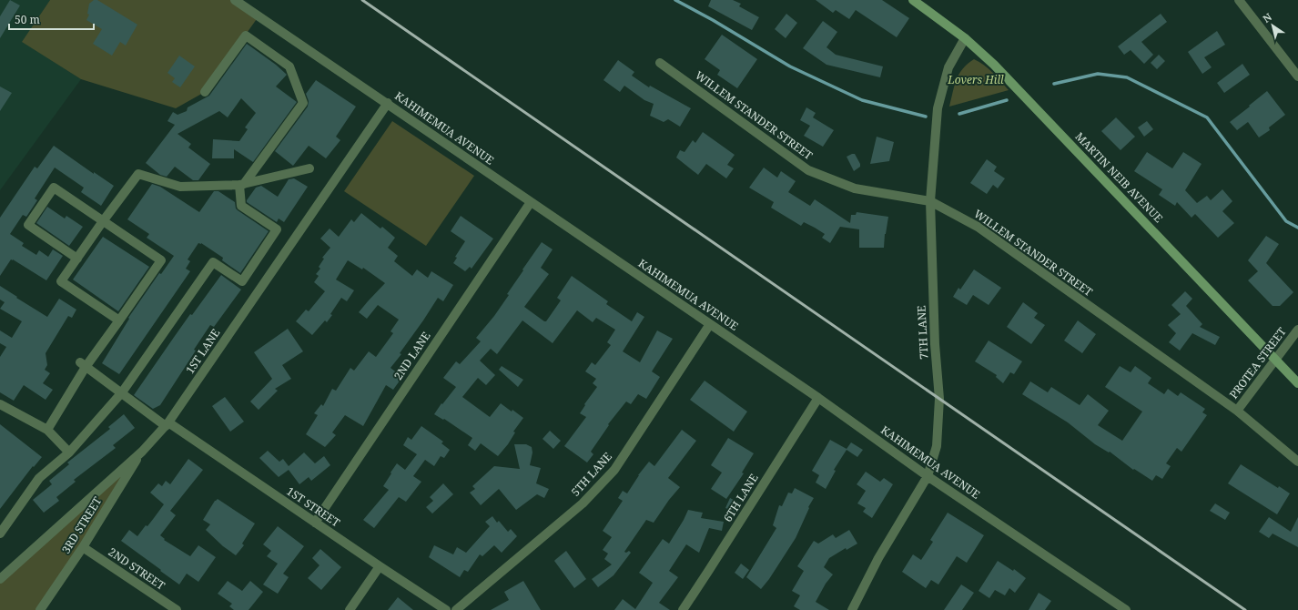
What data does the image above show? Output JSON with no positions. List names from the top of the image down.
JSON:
{
  "streets": {
    "main road": ["MARTIN NEIB AVENUE"],
    "street": [
      "WILLEM STANDER STREET",
      "KAHIMEMUA AVENUE",
      "7TH LANE",
      "1ST LANE",
      "2ND LANE",
      "PROTEA STREET",
      "5TH LANE",
      "6TH LANE",
      "1ST STREET",
      "3RD STREET",
      "2ND STREET"
    ]
  },
  "crossings": [
    ["WILLEM STANDER STREET", "7TH LANE"],
    ["WILLEM STANDER STREET", "PROTEA STREET"],
    ["KAHIMEMUA AVENUE", "7TH LANE"],
    ["KAHIMEMUA AVENUE", "1ST LANE"],
    ["KAHIMEMUA AVENUE", "2ND LANE"],
    ["KAHIMEMUA AVENUE", "5TH LANE"],
    ["KAHIMEMUA AVENUE", "6TH LANE"],
    ["MARTIN NEIB AVENUE", "7TH LANE"],
    ["MARTIN NEIB AVENUE", "PROTEA STREET"],
    ["1ST LANE", "1ST STREET"],
    ["1ST LANE", "3RD STREET"],
    ["2ND LANE", "1ST STREET"],
    ["3RD STREET", "2ND STREET"]
  ],
  "parks": ["Lovers Hill"],
  "scale_bar": "50 m",
  "north": "top left"
}
